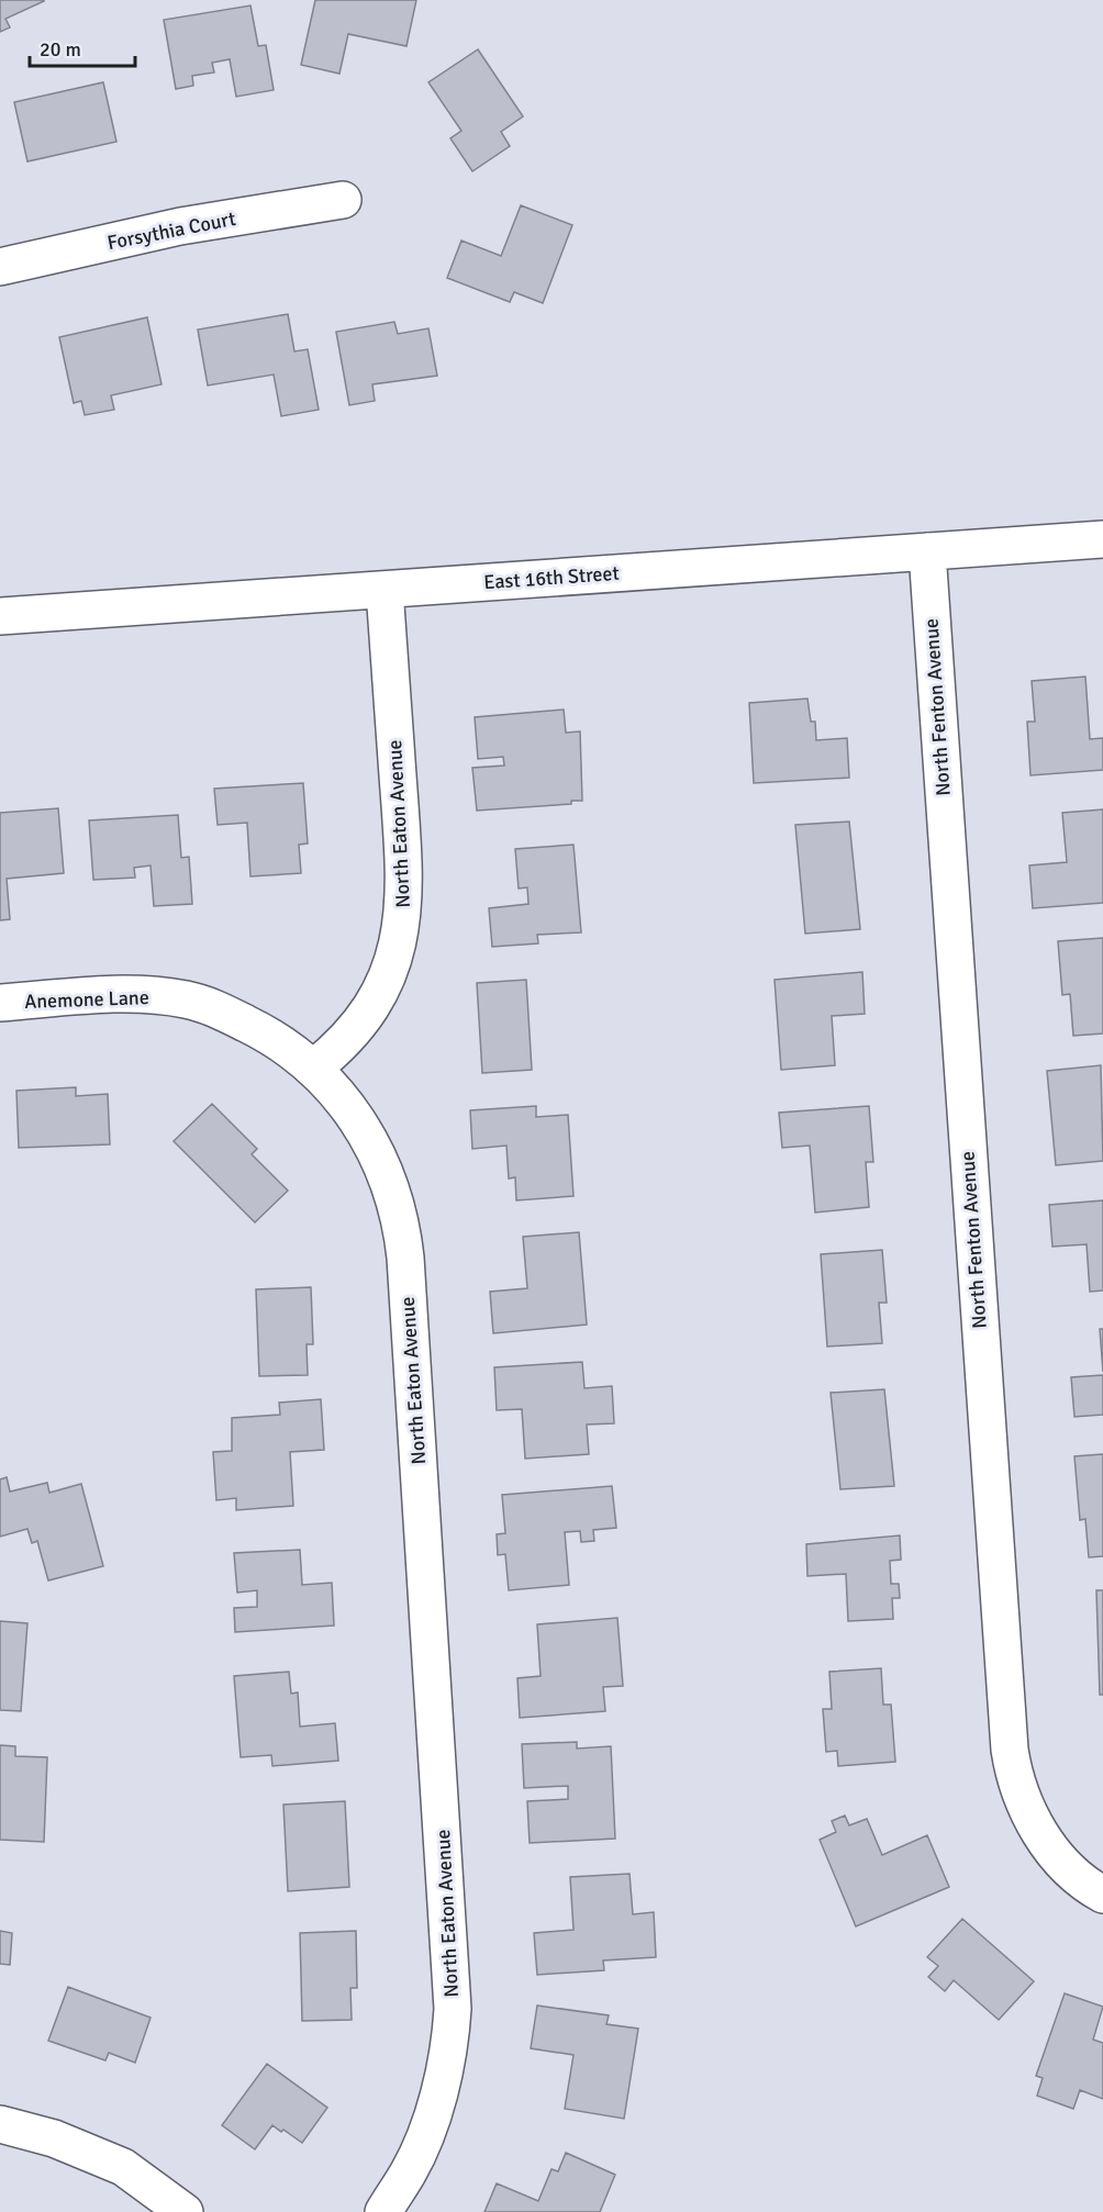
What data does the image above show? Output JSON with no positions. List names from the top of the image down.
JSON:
{
  "streets": {
    "street": [
      "Forsythia Court",
      "East 16th Street",
      "North Fenton Avenue",
      "North Eaton Avenue",
      "Anemone Lane"
    ]
  },
  "crossings": [
    ["East 16th Street", "North Fenton Avenue"],
    ["East 16th Street", "North Eaton Avenue"],
    ["North Eaton Avenue", "Anemone Lane"]
  ],
  "scale_bar": "20 m"
}
